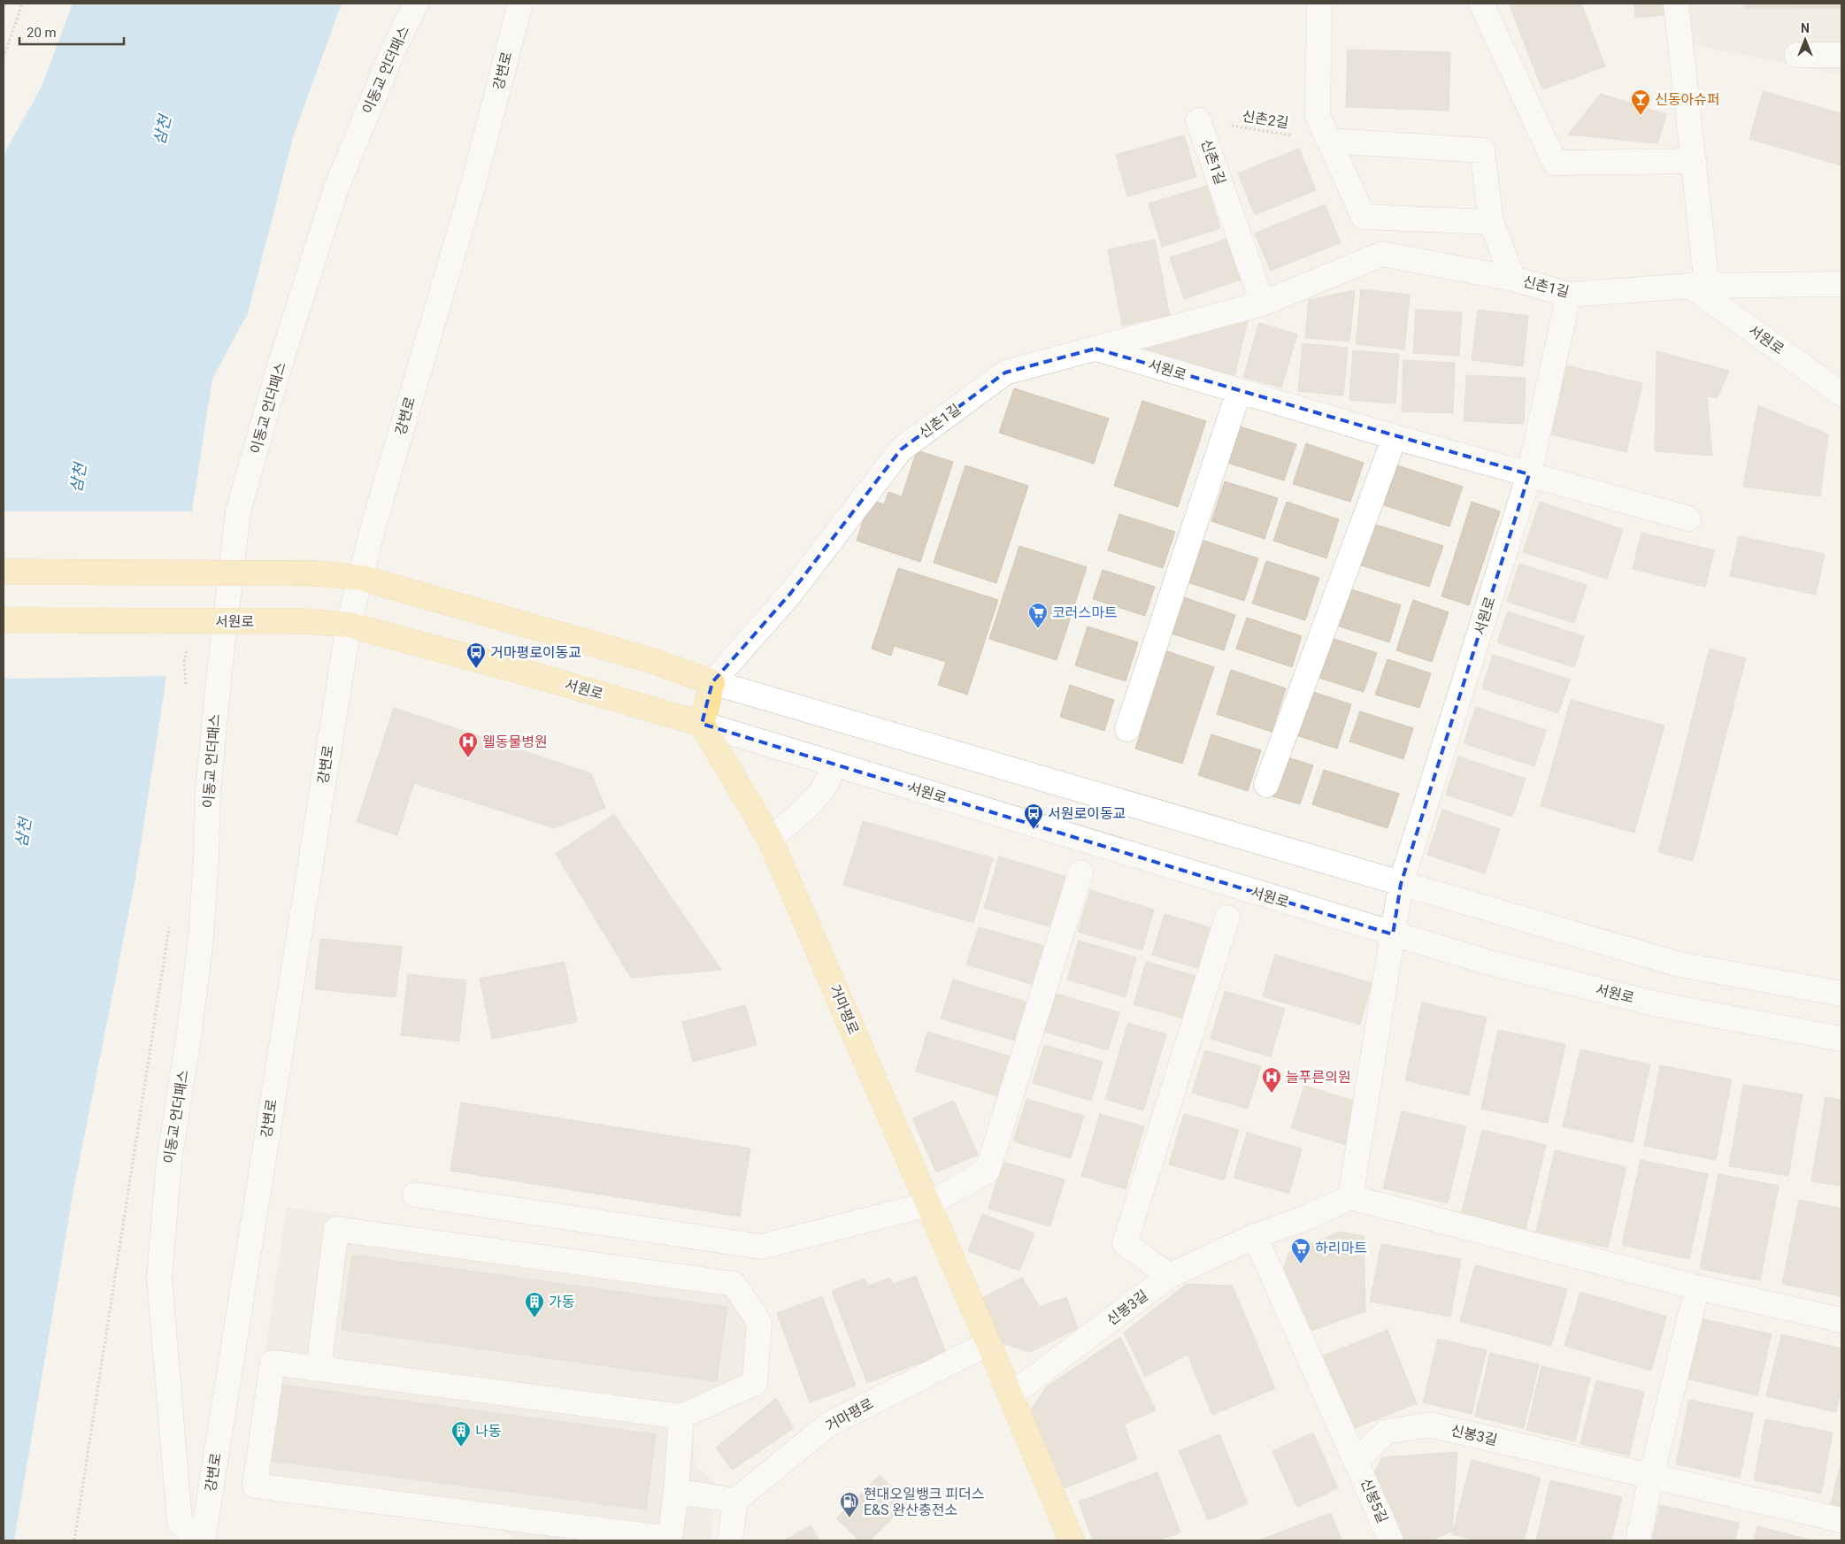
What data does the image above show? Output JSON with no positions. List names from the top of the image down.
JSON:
{
  "streets": {
    "main road": ["서원로", "거마평로"],
    "street": [
      "이동교 언더패스",
      "강변로",
      "신촌1길",
      "신봉3길",
      "신봉5길"
    ],
    "path": ["신촌2길"]
  },
  "crossings": [
    ["강변로", "서원로"],
    ["신촌2길", "신촌1길"],
    ["신촌1길", "서원로"],
    ["서원로", "거마평로"],
    ["서원로", "신봉3길"],
    ["거마평로", "신봉3길"],
    ["신봉3길", "신봉5길"]
  ],
  "water": ["삼천"],
  "places": {
    "bar": ["신동아슈퍼"],
    "supermarket": ["코러스마트", "하리마트"],
    "bus stop": ["거마평로이동교", "서원로이동교"],
    "hospital": ["웰동물병원", "늘푸른의원"],
    "building": ["가동", "나동"],
    "fuel station": ["현대오일뱅크 피더스 E&S 완산충전소"]
  },
  "scale_bar": "20 m",
  "north": "top"
}
